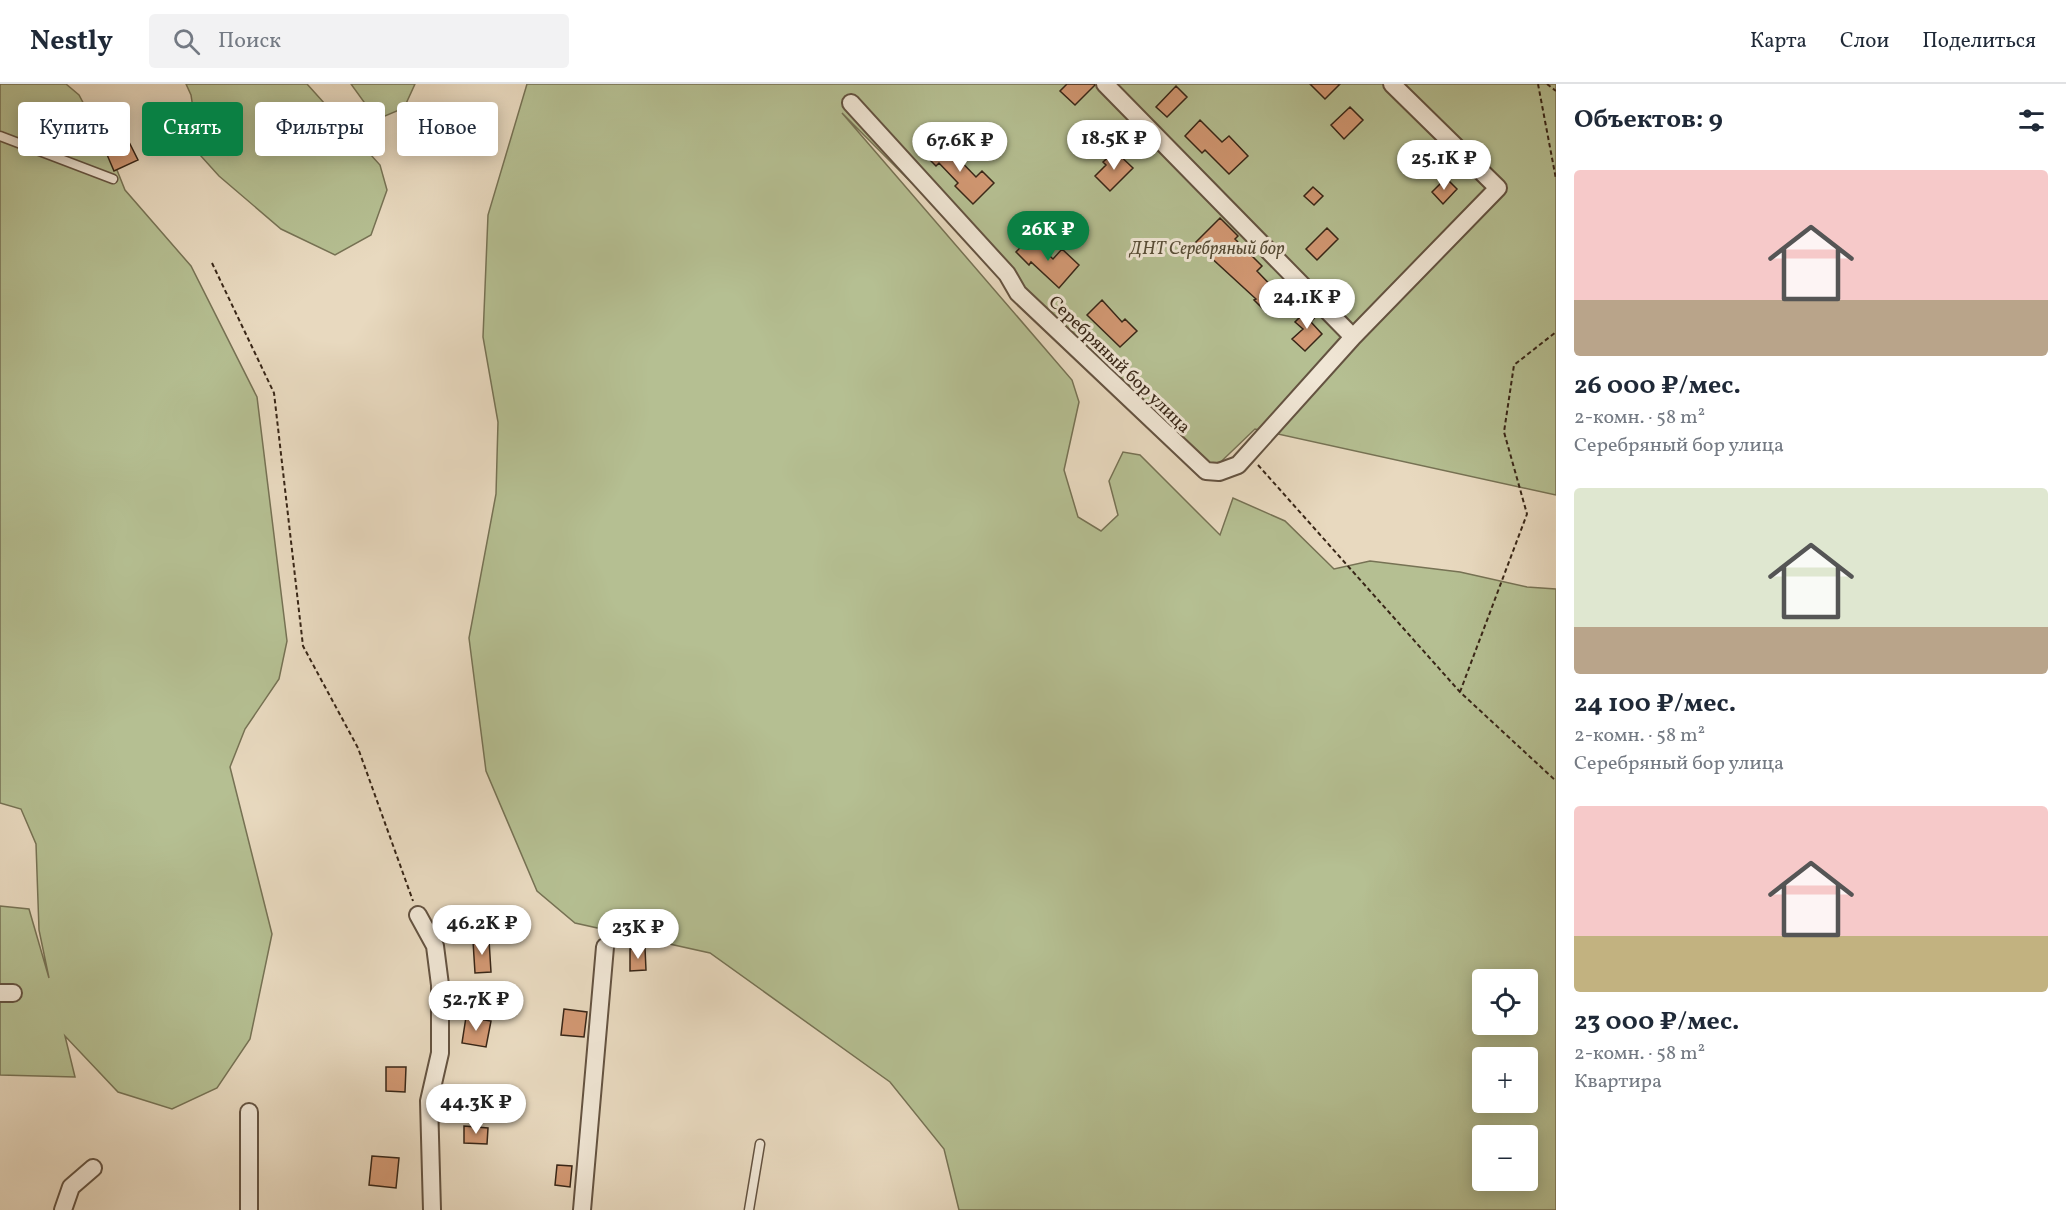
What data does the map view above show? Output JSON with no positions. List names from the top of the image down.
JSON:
{
  "streets": {
    "street": ["Серебряный бор улица"]
  },
  "parks": ["ДНТ Серебряный бор"],
  "page": {
    "header": "Nestly",
    "search": "Поиск",
    "nav": ["Карта", "Слои", "Поделиться"],
    "heading": "Объектов: 9",
    "chip": [
      "Купить",
      "Снять",
      "Фильтры",
      "Новое"
    ],
    "price": [
      "18.5K ₽",
      "67.6K ₽",
      "25.1K ₽",
      "26K ₽",
      "24.1K ₽",
      "46.2K ₽",
      "23K ₽",
      "52.7K ₽",
      "44.3K ₽"
    ],
    "list": [
      {
        "name": "26 000 ₽/мес.",
        "note": "2-комн. · 58 m² · Серебряный бор улица"
      },
      {
        "name": "24 100 ₽/мес.",
        "note": "2-комн. · 58 m² · Серебряный бор улица"
      },
      {
        "name": "23 000 ₽/мес.",
        "note": "2-комн. · 58 m² · Квартира"
      }
    ],
    "map_buttons": ["+", "−"]
  }
}
